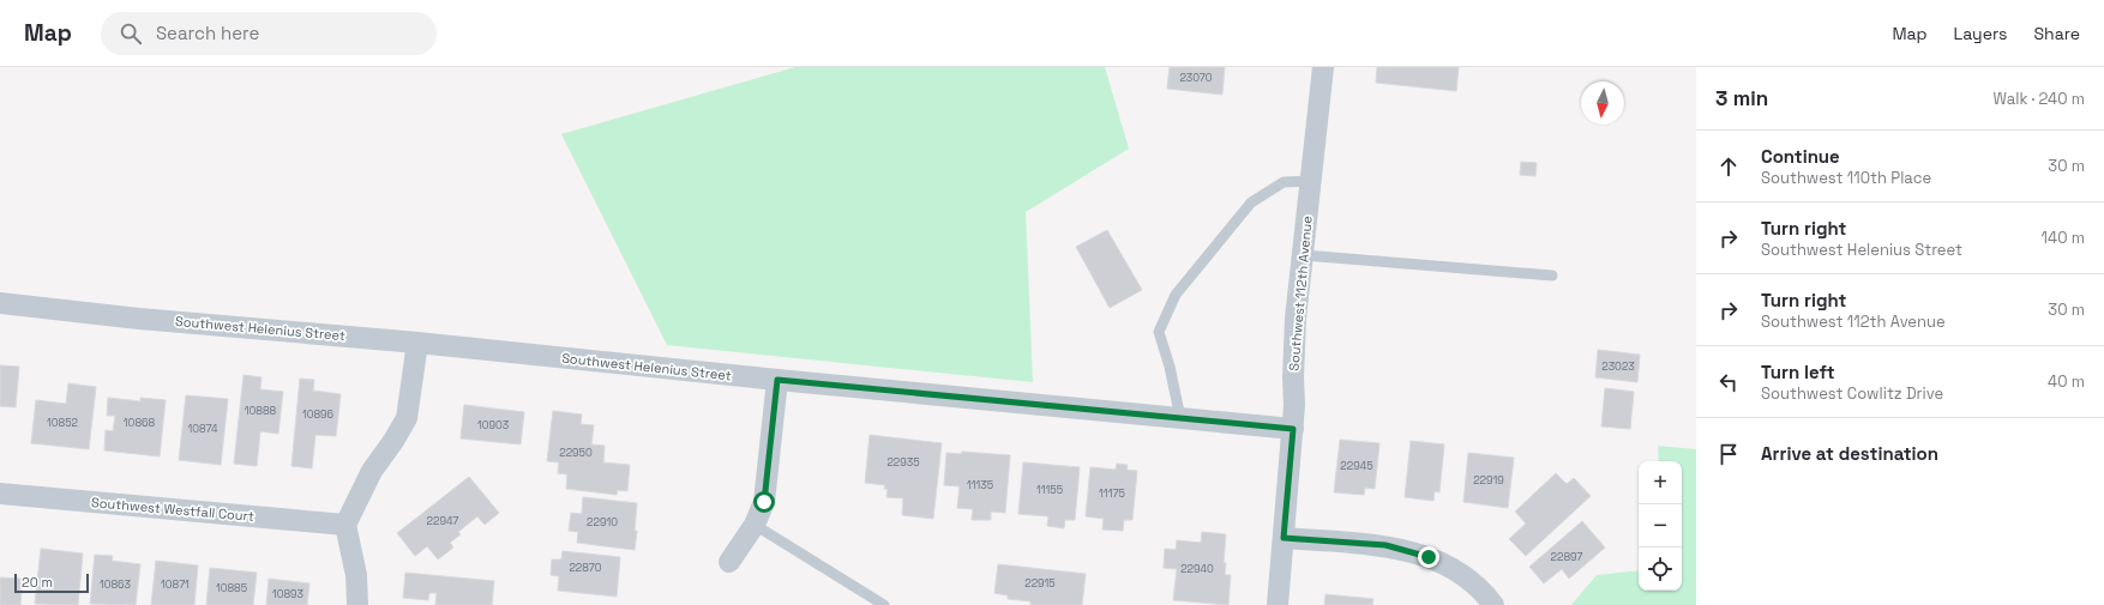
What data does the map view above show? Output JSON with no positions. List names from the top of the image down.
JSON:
{
  "streets": {
    "street": ["Southwest 112th Avenue", "Southwest Helenius Street", "Southwest Westfall Court"]
  },
  "crossings": [
    ["Southwest 112th Avenue", "Southwest Helenius Street"]
  ],
  "house_numbers": [
    "23070",
    "23023",
    "10888",
    "10896",
    "10852",
    "10868",
    "10903",
    "10874",
    "22950",
    "22935",
    "22945",
    "22919",
    "11135",
    "11155",
    "11175",
    "22947",
    "22910",
    "22897",
    "22870",
    "22940",
    "22915",
    "10863",
    "10871",
    "10885",
    "10893"
  ],
  "scale_bar": "20 m",
  "north": "bottom",
  "page": {
    "header": "Map",
    "search": "Search here",
    "nav": ["Map", "Layers", "Share"],
    "heading": ["3 min", "Walk · 240 m"],
    "list": [
      ["Continue", "Southwest 110th Place", "30 m"],
      ["Turn right", "Southwest Helenius Street", "140 m"],
      ["Turn right", "Southwest 112th Avenue", "30 m"],
      ["Turn left", "Southwest Cowlitz Drive", "40 m"],
      "Arrive at destination"
    ],
    "map_buttons": ["+", "−"],
    "scale": "20 m"
  }
}
